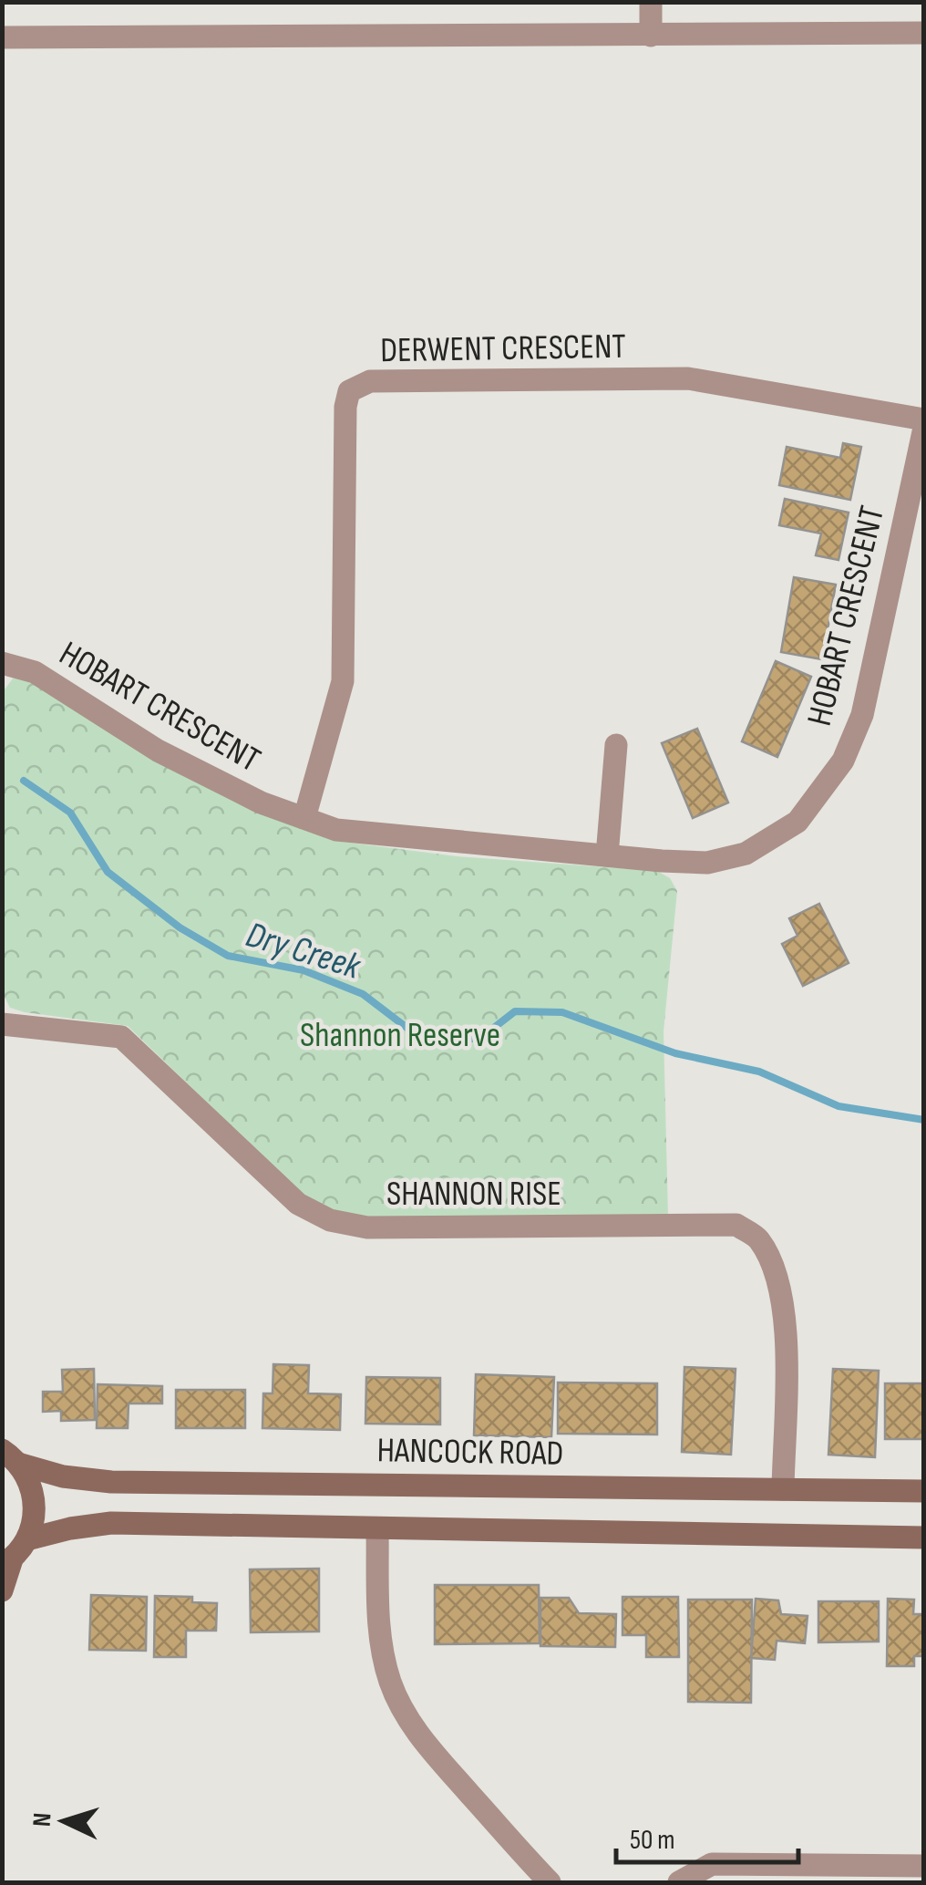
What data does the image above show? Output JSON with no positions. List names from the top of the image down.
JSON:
{
  "streets": {
    "main road": ["HANCOCK ROAD"],
    "street": ["DERWENT CRESCENT", "HOBART CRESCENT", "SHANNON RISE"]
  },
  "crossings": [
    ["DERWENT CRESCENT", "HOBART CRESCENT"],
    ["SHANNON RISE", "HANCOCK ROAD"]
  ],
  "water": ["Dry Creek"],
  "parks": ["Shannon Reserve"],
  "scale_bar": "50 m",
  "north": "left"
}
